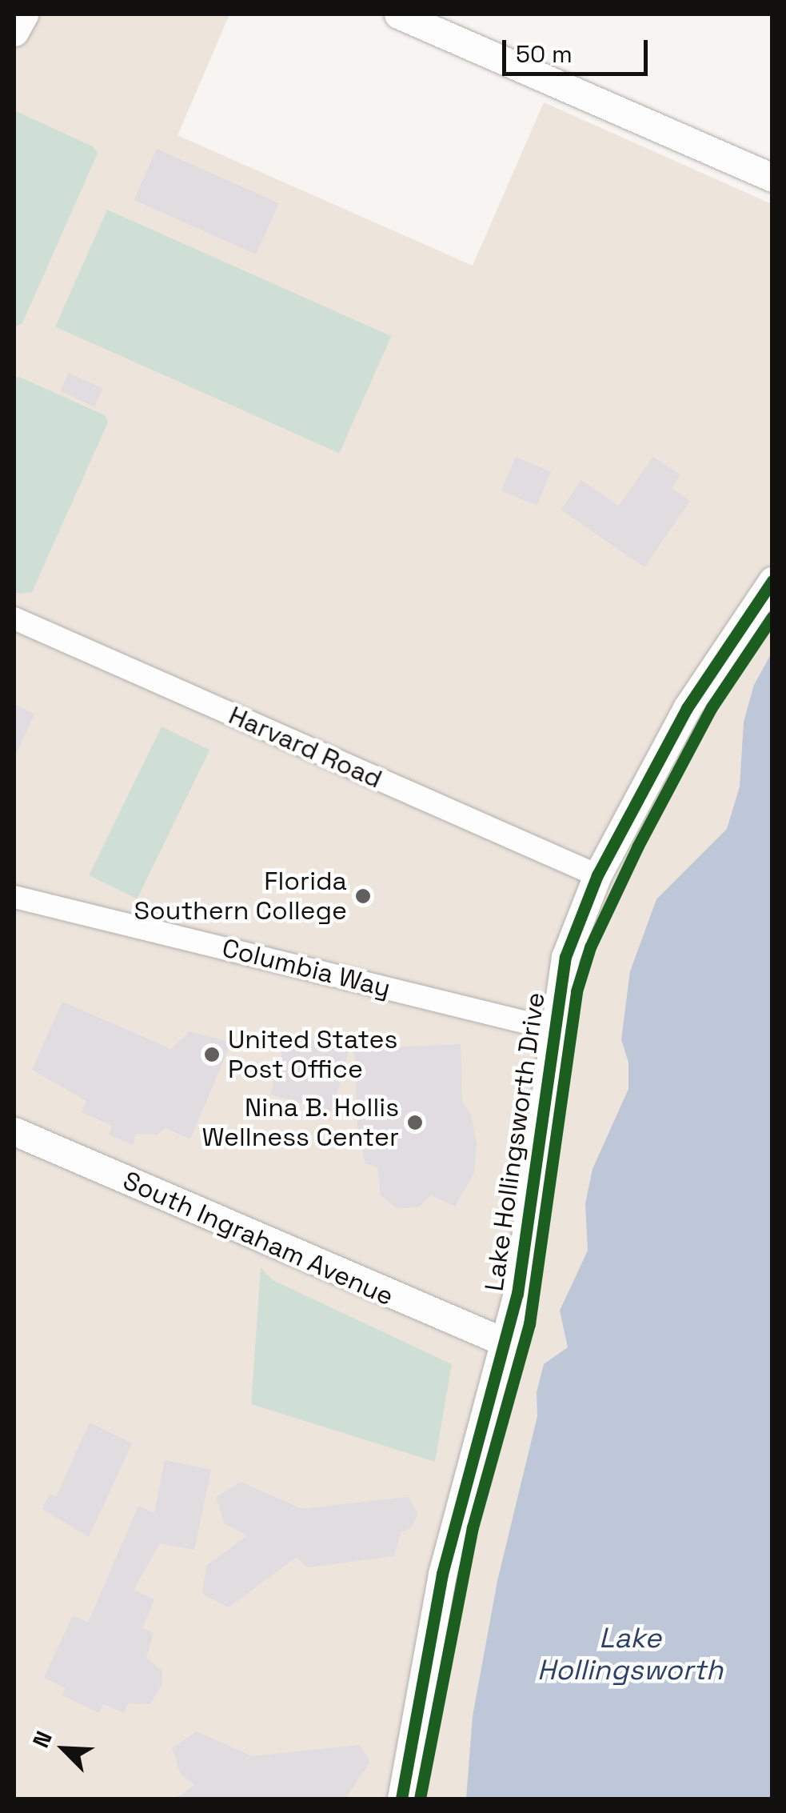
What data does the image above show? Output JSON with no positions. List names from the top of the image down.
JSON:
{
  "streets": {
    "street": [
      "Harvard Road",
      "Columbia Way",
      "Lake Hollingsworth Drive",
      "South Ingraham Avenue"
    ]
  },
  "crossings": [
    ["Harvard Road", "Lake Hollingsworth Drive"],
    ["Columbia Way", "Lake Hollingsworth Drive"],
    ["Lake Hollingsworth Drive", "South Ingraham Avenue"]
  ],
  "water": ["Lake Hollingsworth"],
  "places": ["Florida Southern College", "United States Post Office", "Nina B. Hollis Wellness Center"],
  "scale_bar": "50 m",
  "north": "top left"
}
